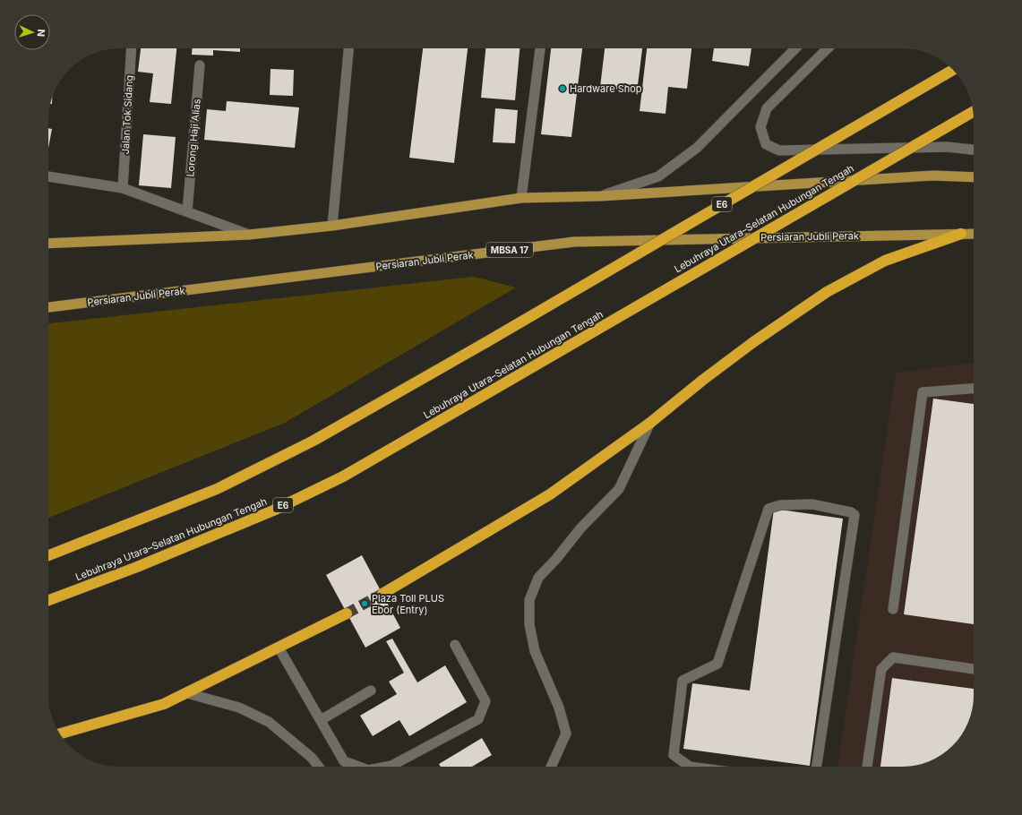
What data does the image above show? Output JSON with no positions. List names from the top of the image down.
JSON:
{
  "streets": {
    "highway": ["E6", "Lebuhraya Utara–Selatan Hubungan Tengah"],
    "main road": ["Persiaran Jubli Perak", "MBSA 17"],
    "street": ["Jalan Tok Sidang", "Lorong Haji Alias"]
  },
  "places": ["Hardware Shop", "Plaza Toll PLUS Ebor (Entry)"],
  "north": "right"
}
